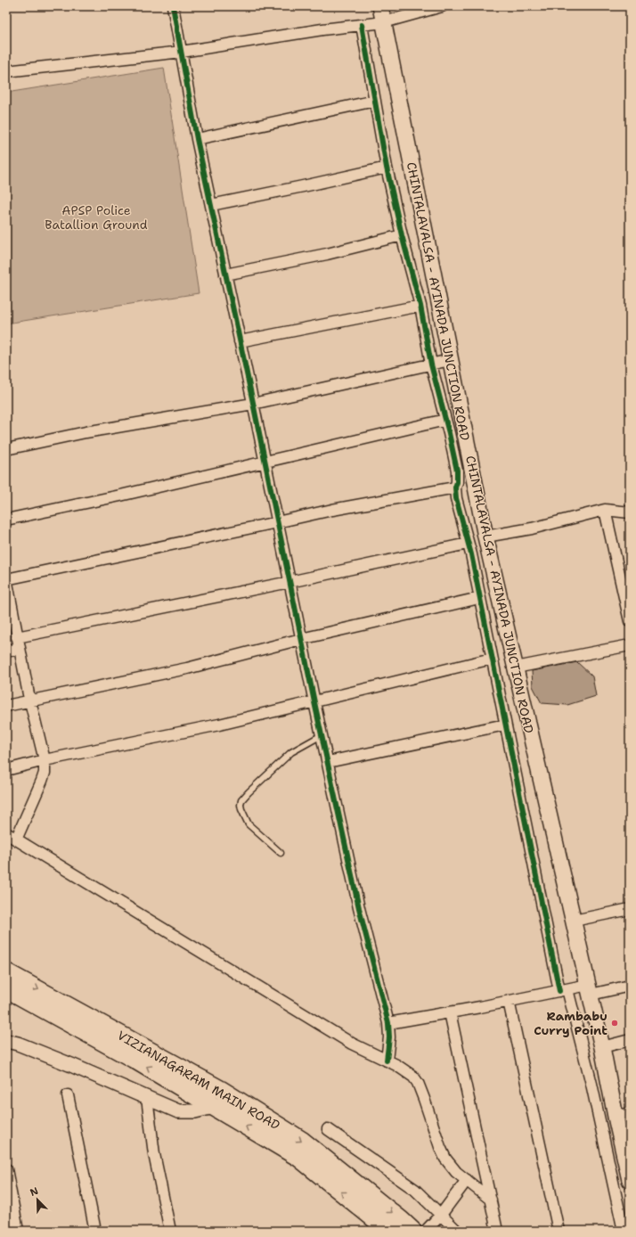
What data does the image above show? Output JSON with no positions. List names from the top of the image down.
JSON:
{
  "streets": {
    "highway": ["VIZIANAGARAM MAIN ROAD"],
    "main road": ["CHINTALAVALSA - AYINADA JUNCTION ROAD"]
  },
  "parks": ["APSP Police Batallion Ground"],
  "places": ["Rambabu Curry Point"],
  "north": "top left"
}
